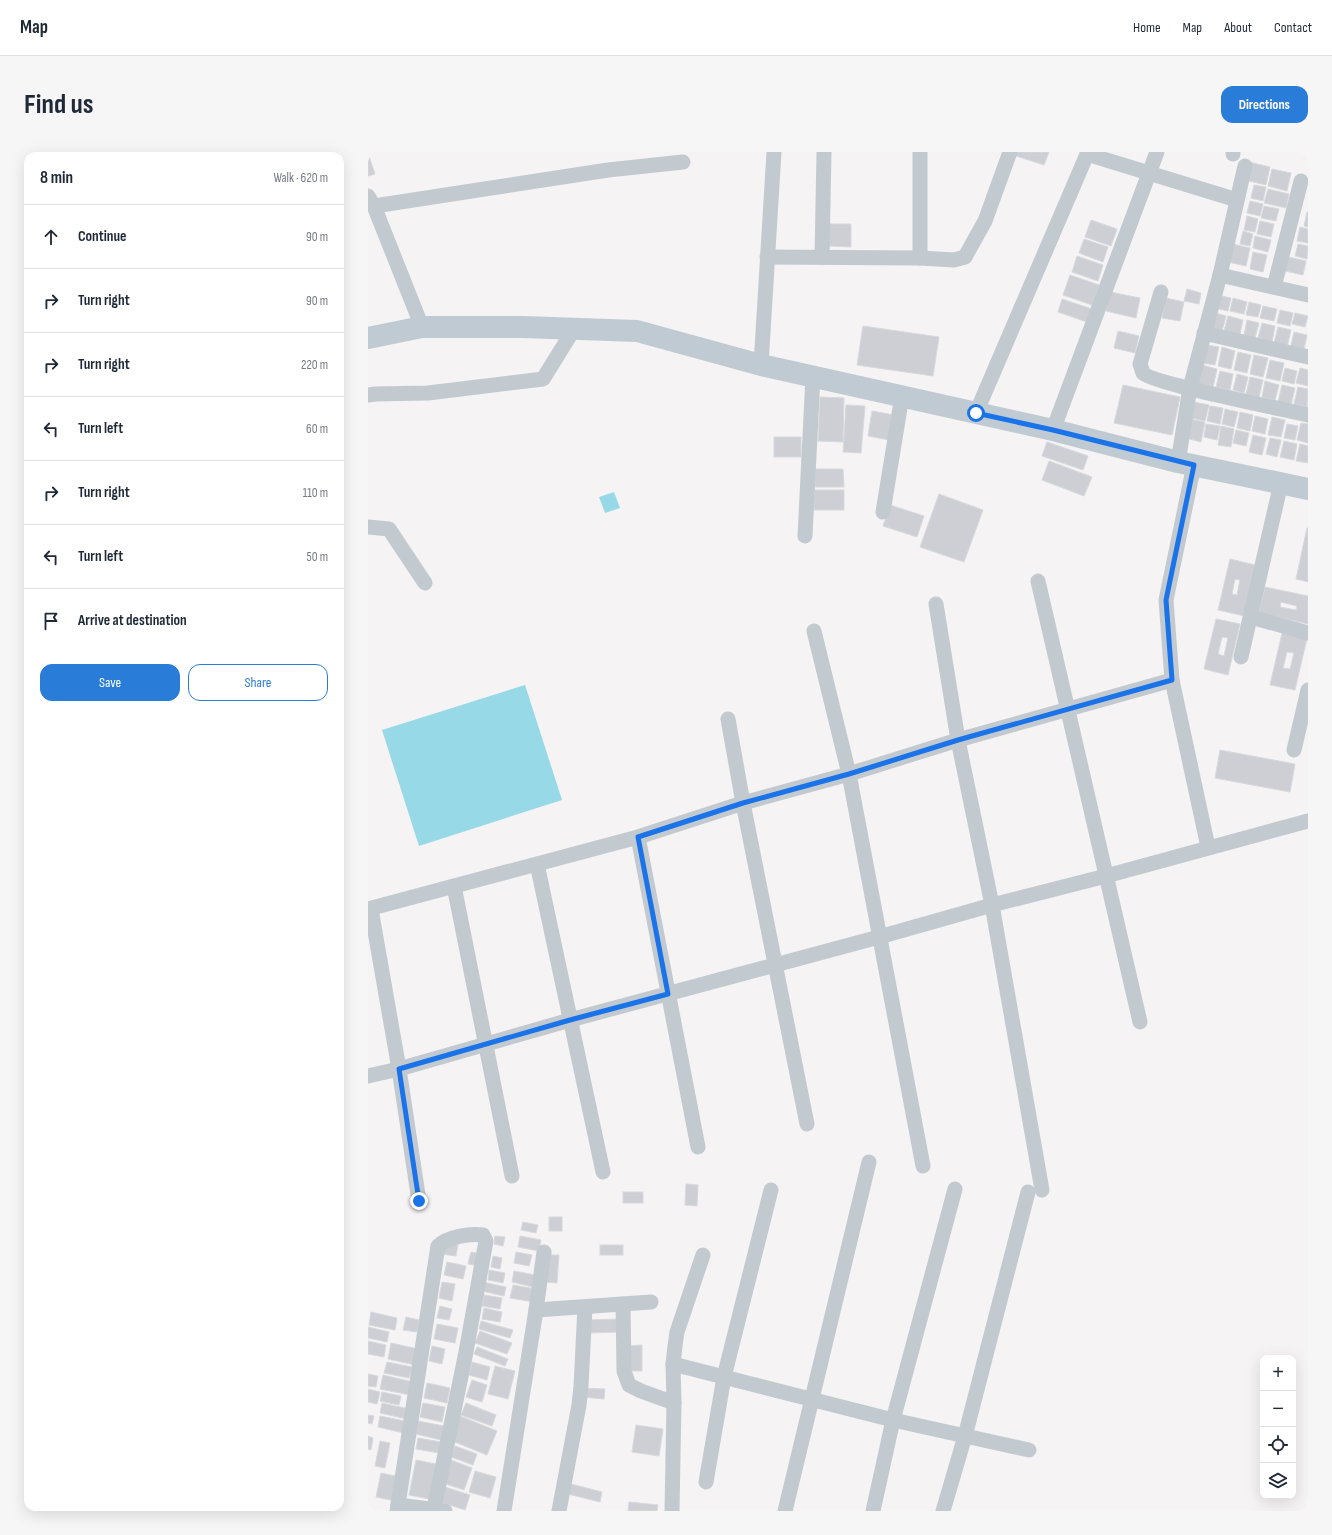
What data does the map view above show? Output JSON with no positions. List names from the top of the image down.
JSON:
{
  "page": {
    "header": "Map",
    "nav": [
      "Home",
      "Map",
      "About",
      "Contact"
    ],
    "buttons": [
      "Directions",
      ["Save", "Share"]
    ],
    "title": "Find us",
    "heading": ["8 min", "Walk · 620 m"],
    "list": [
      ["Continue", "90 m"],
      ["Turn right", "90 m"],
      ["Turn right", "220 m"],
      ["Turn left", "60 m"],
      ["Turn right", "110 m"],
      ["Turn left", "50 m"],
      "Arrive at destination"
    ],
    "map_buttons": ["+", "−"]
  }
}
